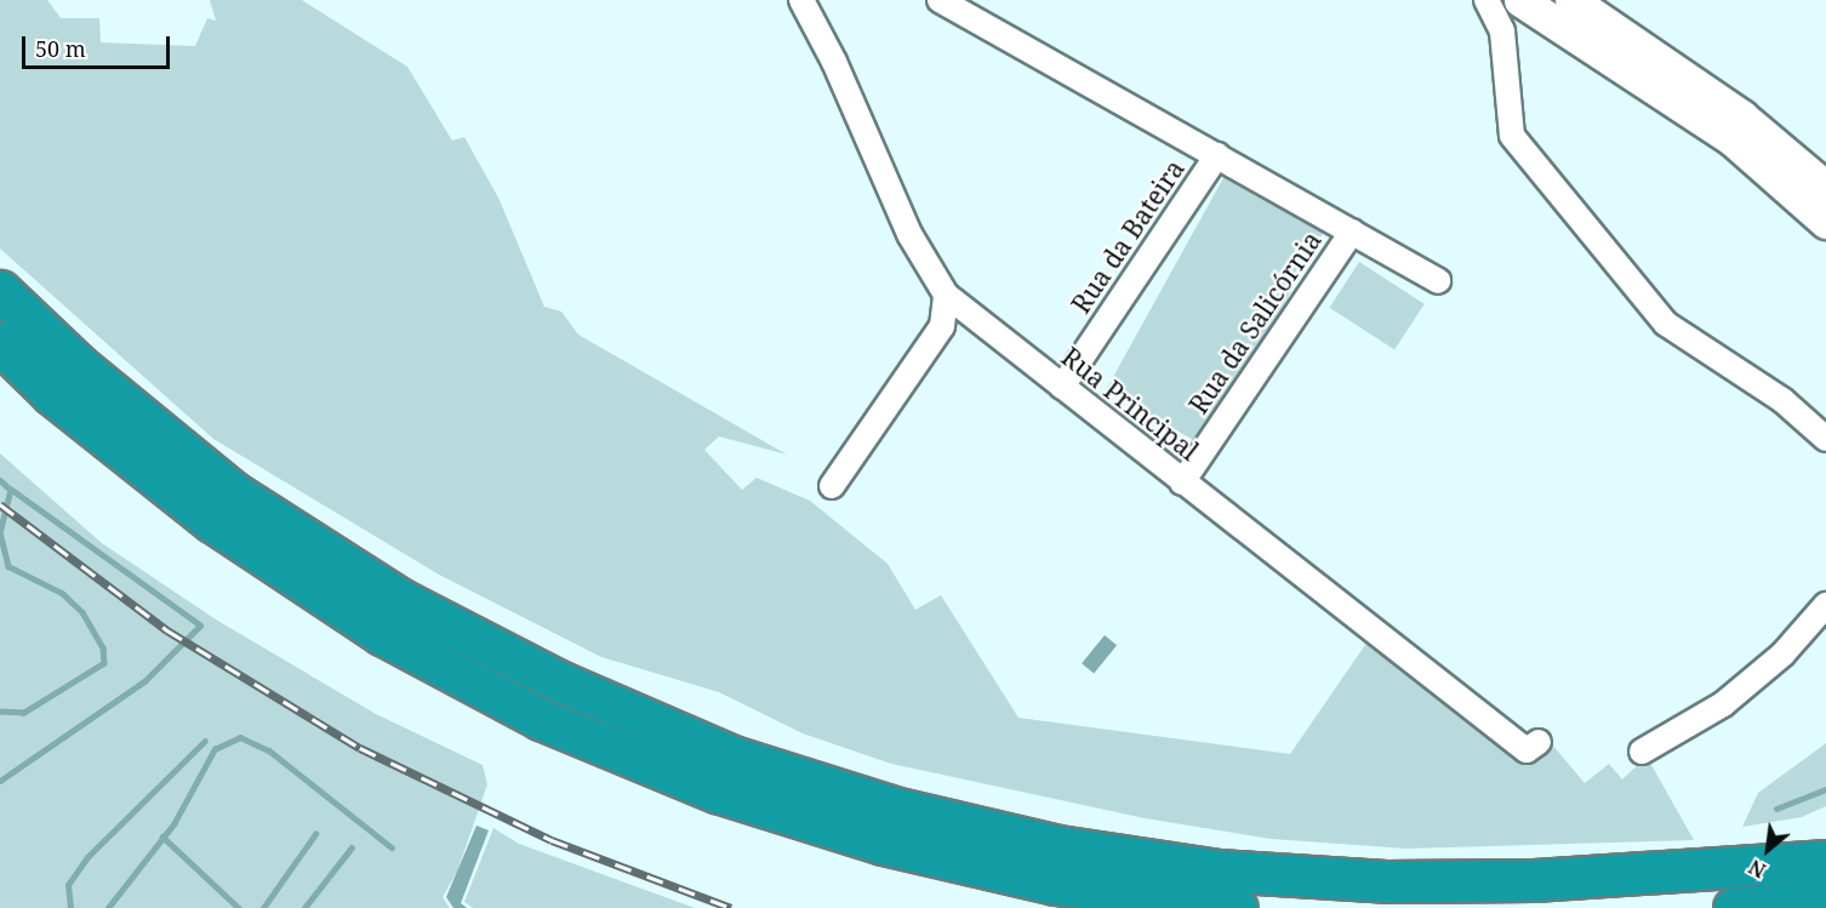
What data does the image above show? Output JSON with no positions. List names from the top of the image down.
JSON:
{
  "streets": {
    "street": ["Rua da Bateira", "Rua da Salicórnia", "Rua Principal"]
  },
  "crossings": [
    ["Rua da Bateira", "Rua Principal"],
    ["Rua da Salicórnia", "Rua Principal"]
  ],
  "scale_bar": "50 m",
  "north": "bottom left"
}
